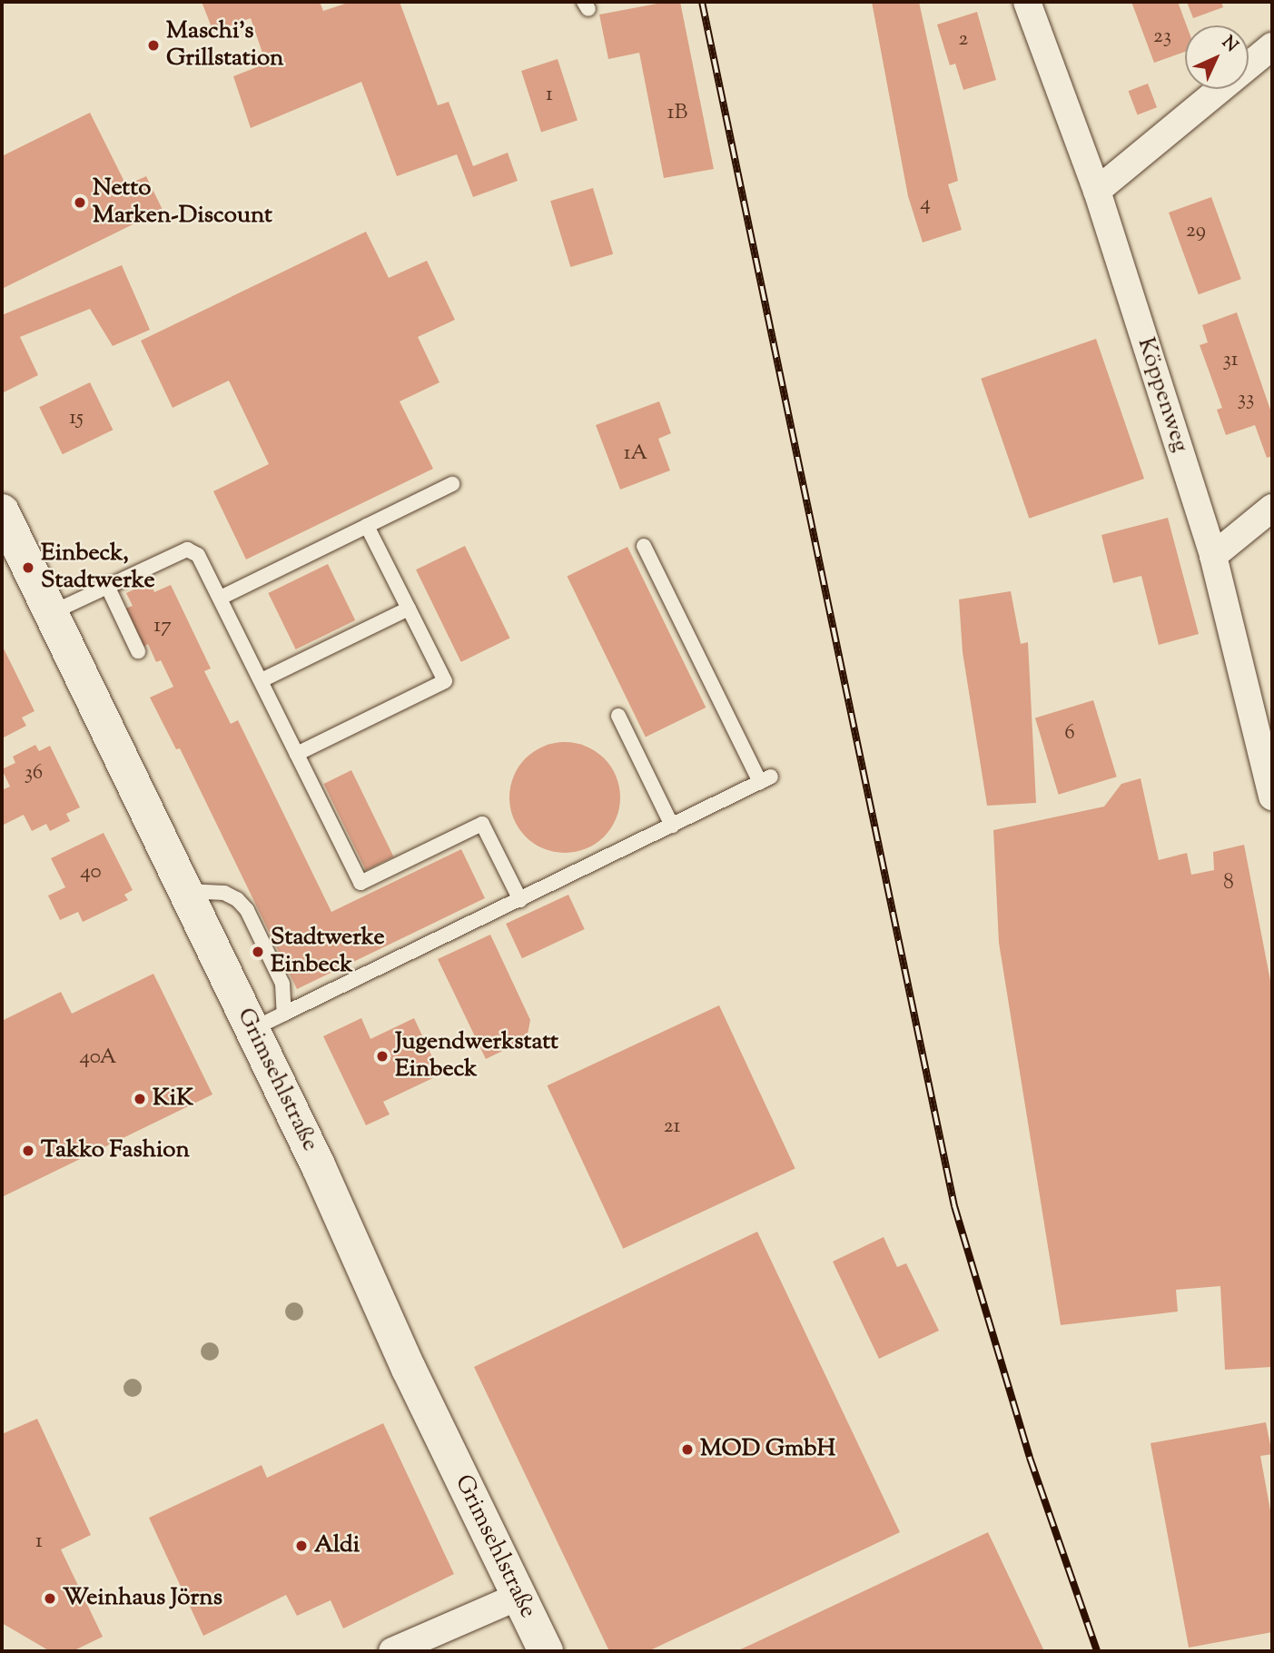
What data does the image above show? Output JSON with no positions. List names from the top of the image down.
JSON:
{
  "streets": {
    "main road": ["Grimsehlstraße"],
    "street": ["Köppenweg"]
  },
  "places": [
    "Maschi's Grillstation",
    "Netto Marken-Discount",
    "Einbeck, Stadtwerke",
    "Stadtwerke Einbeck",
    "Jugendwerkstatt Einbeck",
    "KiK",
    "Takko Fashion",
    "MOD GmbH",
    "Aldi",
    "Weinhaus Jörns"
  ],
  "house_numbers": [
    "23",
    "2",
    "1",
    "1B",
    "4",
    "29",
    "31",
    "33",
    "15",
    "1A",
    "17",
    "6",
    "36",
    "40",
    "8",
    "40A",
    "21",
    "1"
  ],
  "north": "top right"
}
